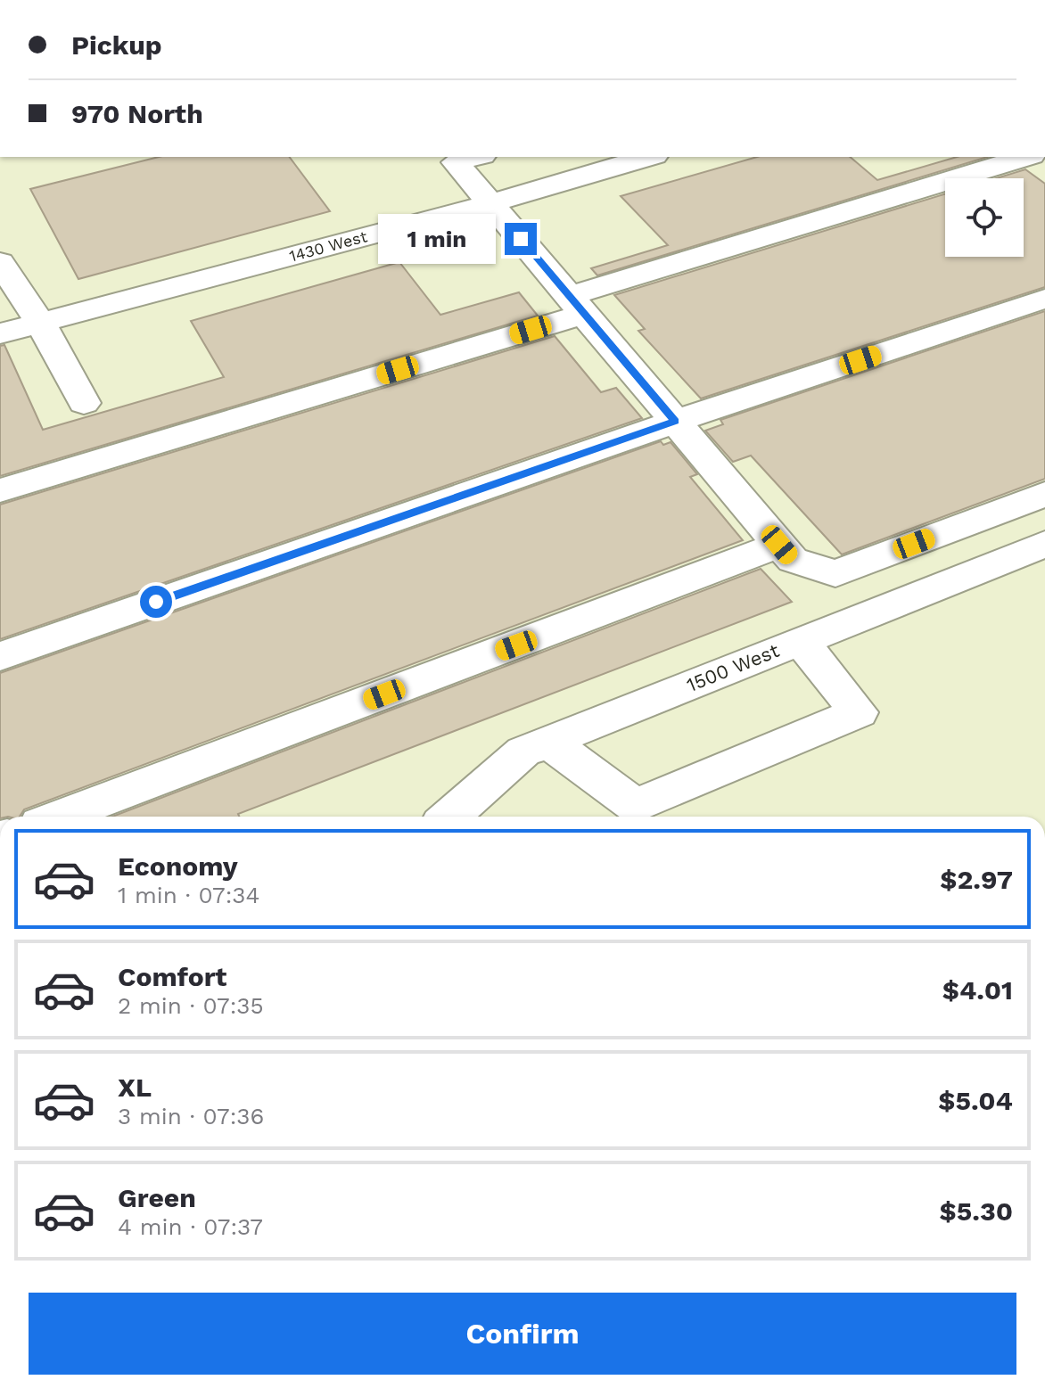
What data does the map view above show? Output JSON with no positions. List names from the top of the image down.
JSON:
{
  "streets": {
    "street": ["1430 West", "1500 West"]
  },
  "page": {
    "banner": ["Pickup", "970 North"],
    "bubble": "1 min",
    "list": [
      {
        "name": "Economy",
        "note": "1 min · 07:34",
        "value": "$2.97"
      },
      {
        "name": "Comfort",
        "note": "2 min · 07:35",
        "value": "$4.01"
      },
      {
        "name": "XL",
        "note": "3 min · 07:36",
        "value": "$5.04"
      },
      {
        "name": "Green",
        "note": "4 min · 07:37",
        "value": "$5.30"
      }
    ],
    "buttons": "Confirm"
  }
}
